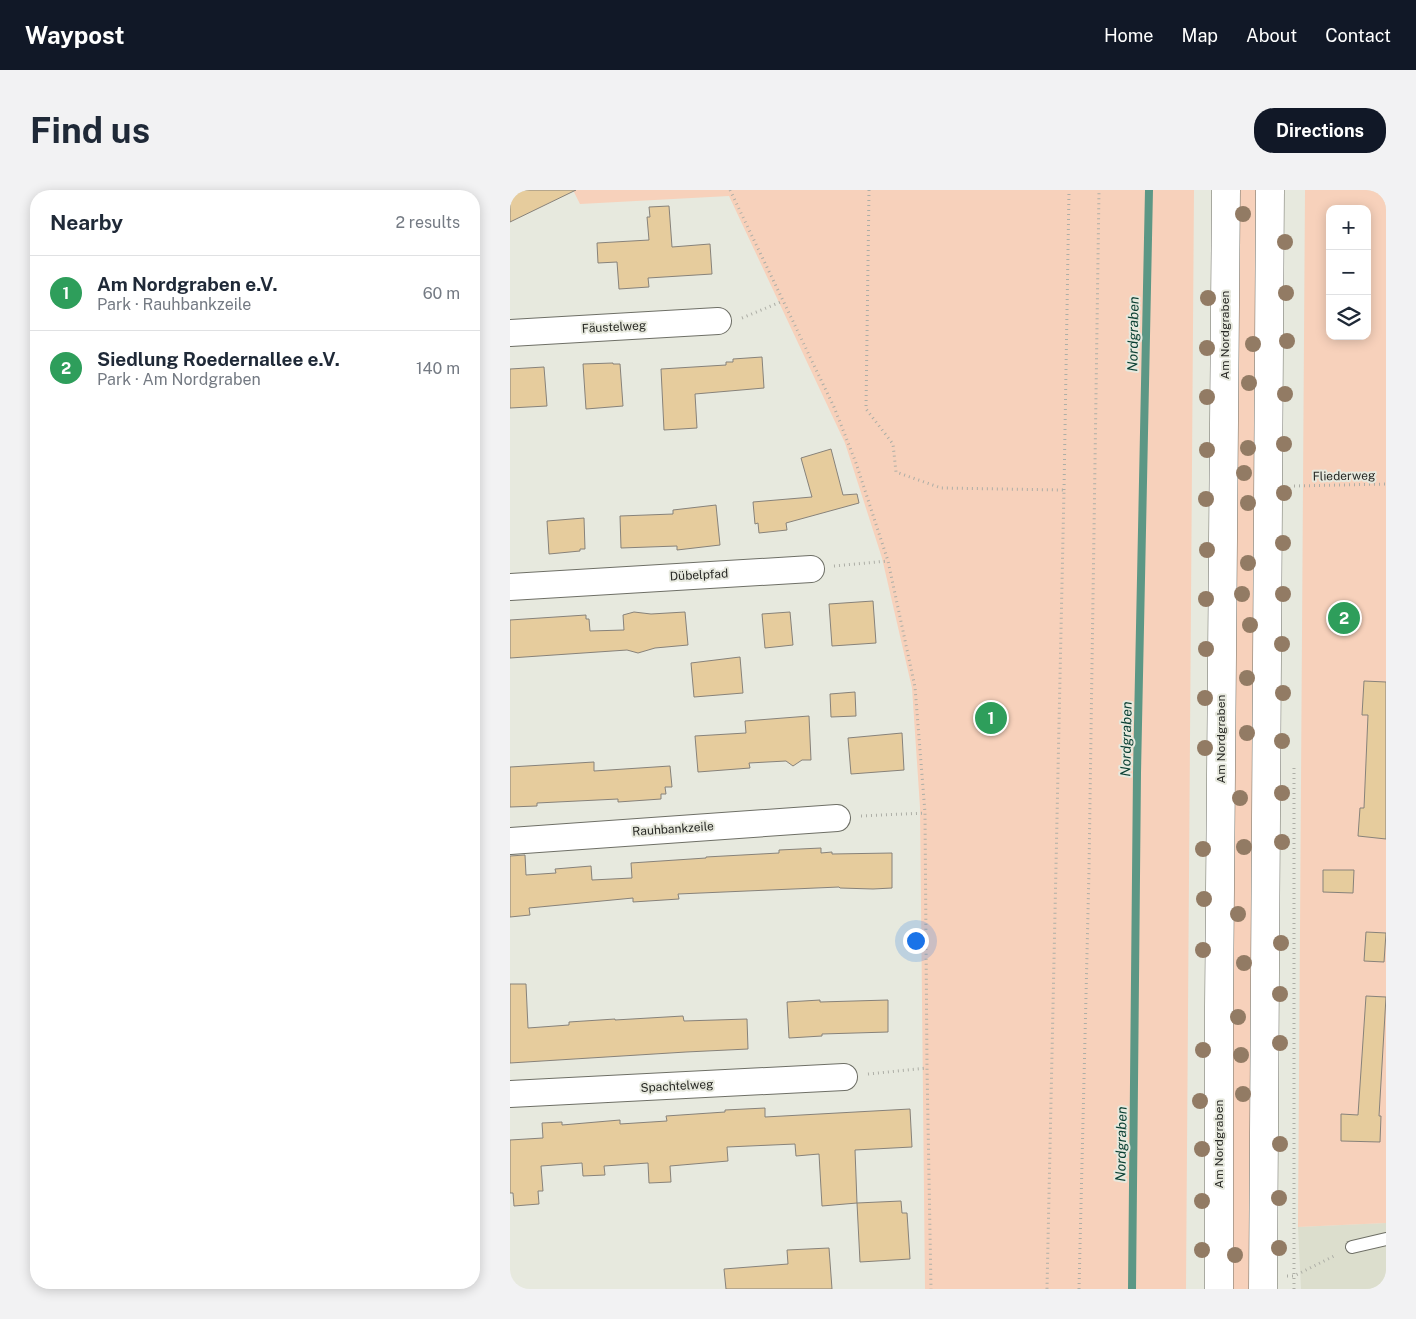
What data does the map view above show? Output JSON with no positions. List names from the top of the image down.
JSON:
{
  "streets": {
    "main road": ["Am Nordgraben"],
    "street": [
      "Fäustelweg",
      "Dübelpfad",
      "Rauhbankzeile",
      "Spachtelweg"
    ],
    "path": ["Fliederweg"]
  },
  "water": ["Nordgraben"],
  "page": {
    "header": "Waypost",
    "nav": [
      "Home",
      "Map",
      "About",
      "Contact"
    ],
    "buttons": "Directions",
    "title": "Find us",
    "heading": ["Nearby", "2 results"],
    "map_buttons": ["+", "−"],
    "list": [
      {
        "mark": "1",
        "name": "Am Nordgraben e.V.",
        "note": "Park · Rauhbankzeile",
        "value": "60 m"
      },
      {
        "mark": "2",
        "name": "Siedlung Roedernallee e.V.",
        "note": "Park · Am Nordgraben",
        "value": "140 m"
      }
    ],
    "pins": ["2", "1"]
  }
}
